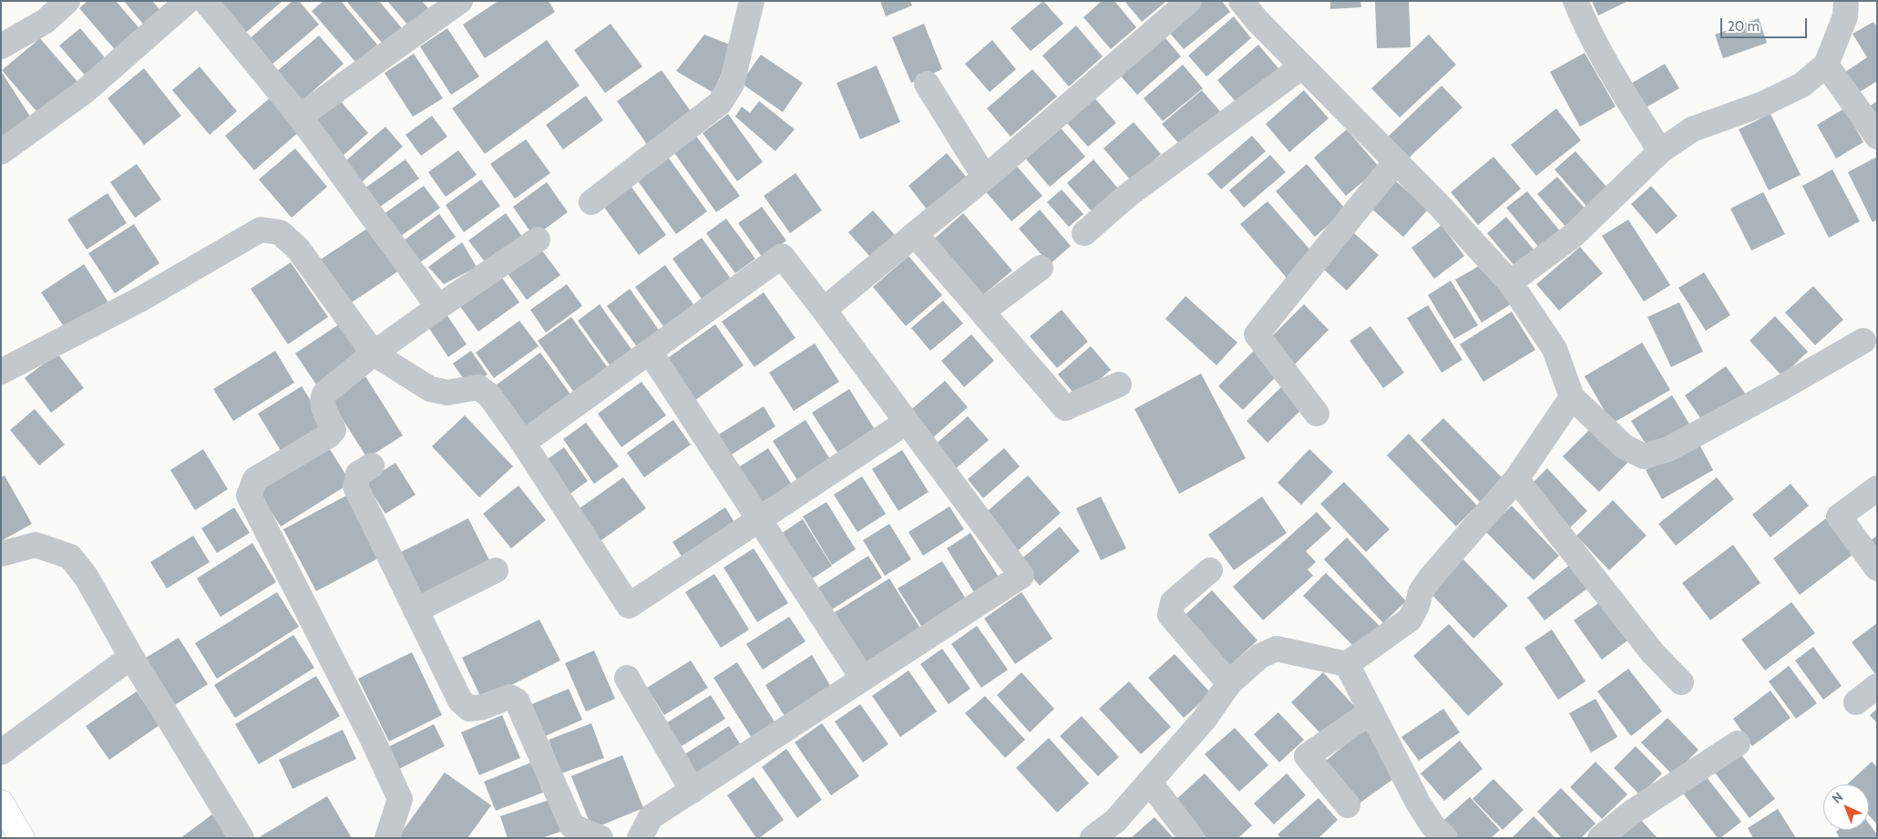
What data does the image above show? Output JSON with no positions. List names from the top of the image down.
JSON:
{
  "scale_bar": "20 m",
  "north": "top left"
}
